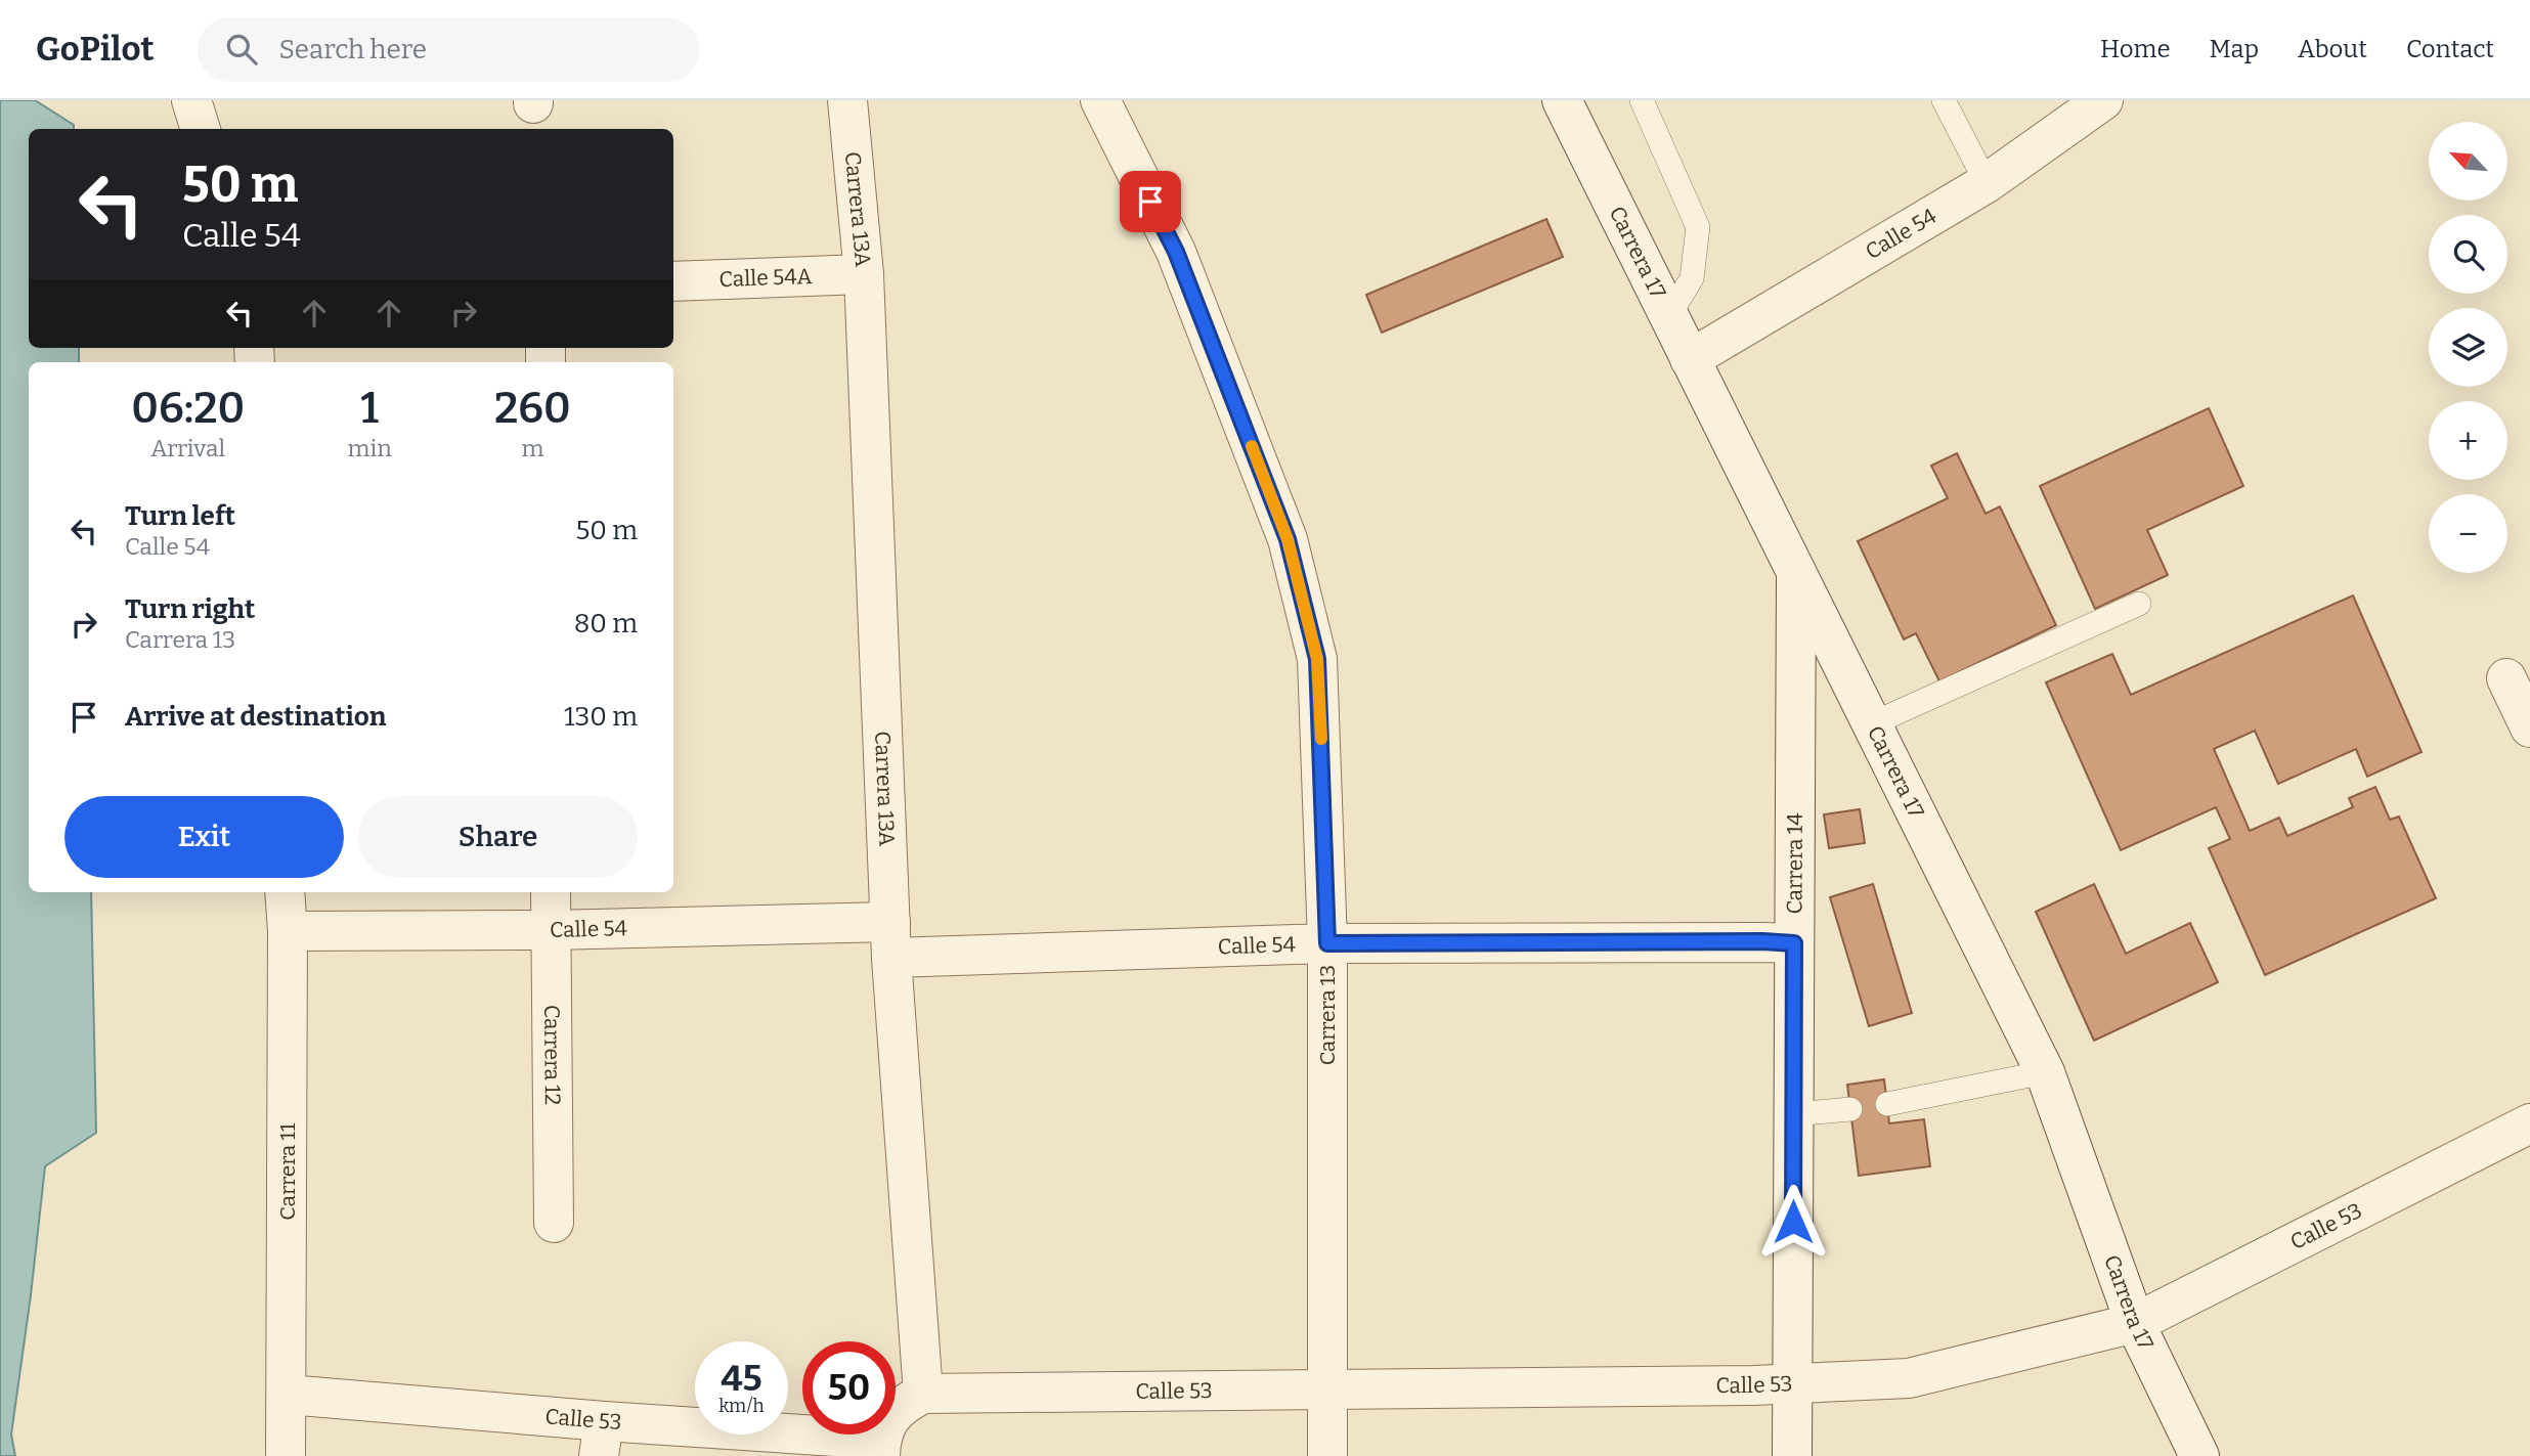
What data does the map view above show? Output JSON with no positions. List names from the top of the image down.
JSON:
{
  "streets": {
    "street": [
      "Carrera 13A",
      "Calle 54",
      "Carrera 17",
      "Calle 54A",
      "Carrera 14",
      "Carrera 13",
      "Carrera 12",
      "Carrera 11",
      "Calle 53"
    ]
  },
  "crossings": [
    ["Carrera 13A", "Calle 54"],
    ["Carrera 13A", "Calle 54A"],
    ["Carrera 13A", "Calle 53"],
    ["Calle 54", "Carrera 17"],
    ["Calle 54", "Carrera 14"],
    ["Calle 54", "Carrera 13"],
    ["Calle 54", "Carrera 12"],
    ["Calle 54", "Carrera 11"],
    ["Carrera 17", "Carrera 14"],
    ["Carrera 17", "Calle 53"],
    ["Carrera 14", "Calle 53"],
    ["Carrera 13", "Calle 53"],
    ["Carrera 11", "Calle 53"]
  ],
  "north": "top left",
  "page": {
    "header": "GoPilot",
    "search": "Search here",
    "nav": [
      "Home",
      "Map",
      "About",
      "Contact"
    ],
    "map_buttons": ["+", "−"],
    "turn": ["50 m", "Calle 54"],
    "eta": [
      "06:20",
      "Arrival",
      "1",
      "min",
      "260",
      "m"
    ],
    "list": [
      {
        "name": "Turn left",
        "note": "Calle 54",
        "value": "50 m"
      },
      {
        "name": "Turn right",
        "note": "Carrera 13",
        "value": "80 m"
      },
      {
        "name": "Arrive at destination",
        "value": "130 m"
      }
    ],
    "buttons": ["Exit", "Share"],
    "speed": "45 km/h",
    "limit": "50"
  }
}
